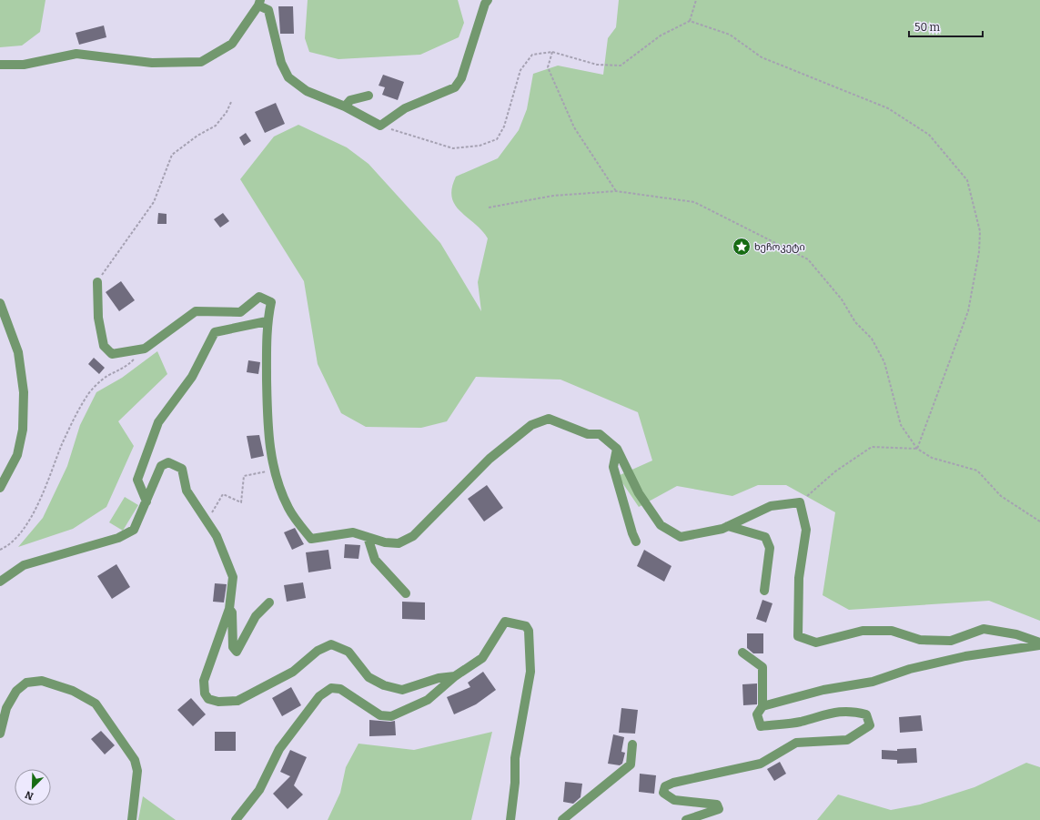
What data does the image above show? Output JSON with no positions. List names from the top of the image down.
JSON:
{
  "places": {
    "place": ["ხეჩოკეტი"]
  },
  "scale_bar": "50 m",
  "north": "bottom left"
}
